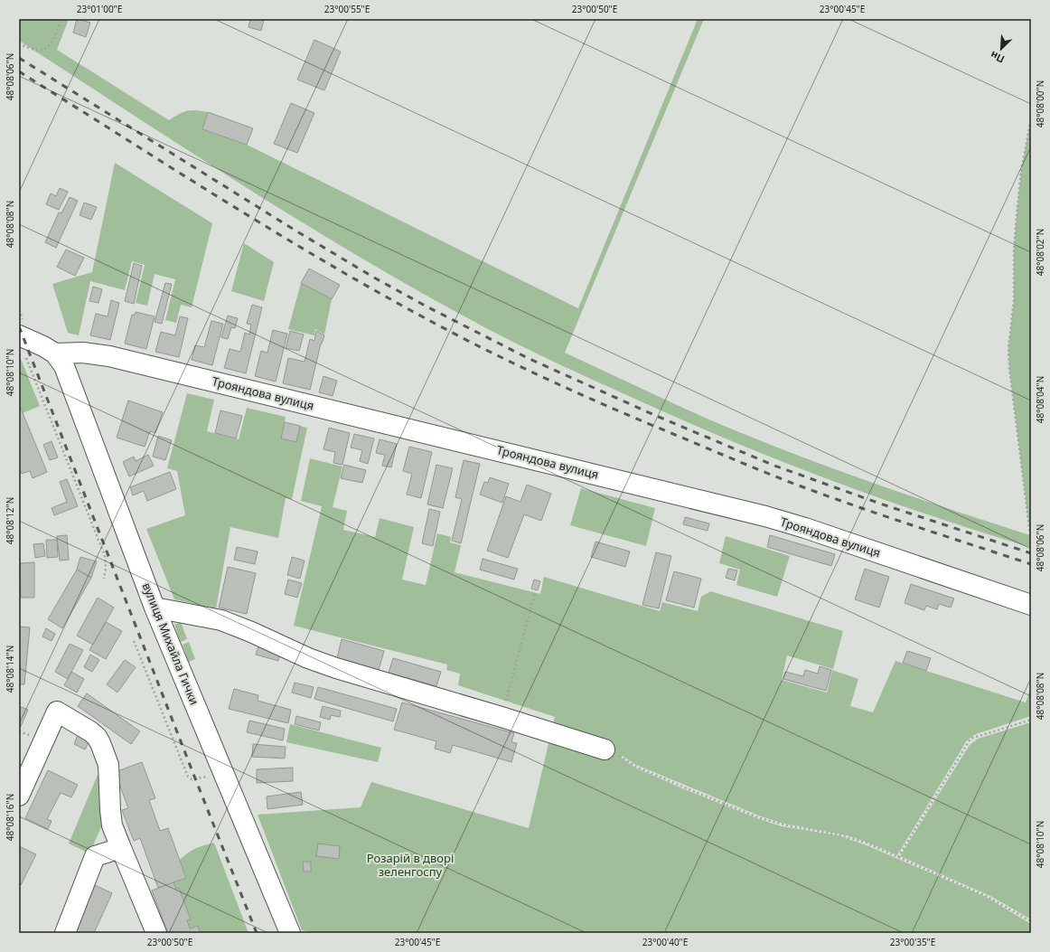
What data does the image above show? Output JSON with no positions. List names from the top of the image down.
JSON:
{
  "streets": {
    "street": ["Трояндова вулиця", "вулиця Михайла Гички"]
  },
  "crossings": [
    ["Трояндова вулиця", "вулиця Михайла Гички"]
  ],
  "parks": ["Розарій в дворі зеленгоспу"],
  "north": "bottom left",
  "coordinates": [
    "23°01'00\"E",
    "23°00'55\"E",
    "23°00'50\"E",
    "23°00'45\"E",
    "48°08'06\"N",
    "48°08'00\"N",
    "48°08'08\"N",
    "48°08'02\"N",
    "48°08'10\"N",
    "48°08'04\"N",
    "48°08'12\"N",
    "48°08'14\"N",
    "48°08'16\"N",
    "23°00'40\"E",
    "23°00'35\"E"
  ]
}
